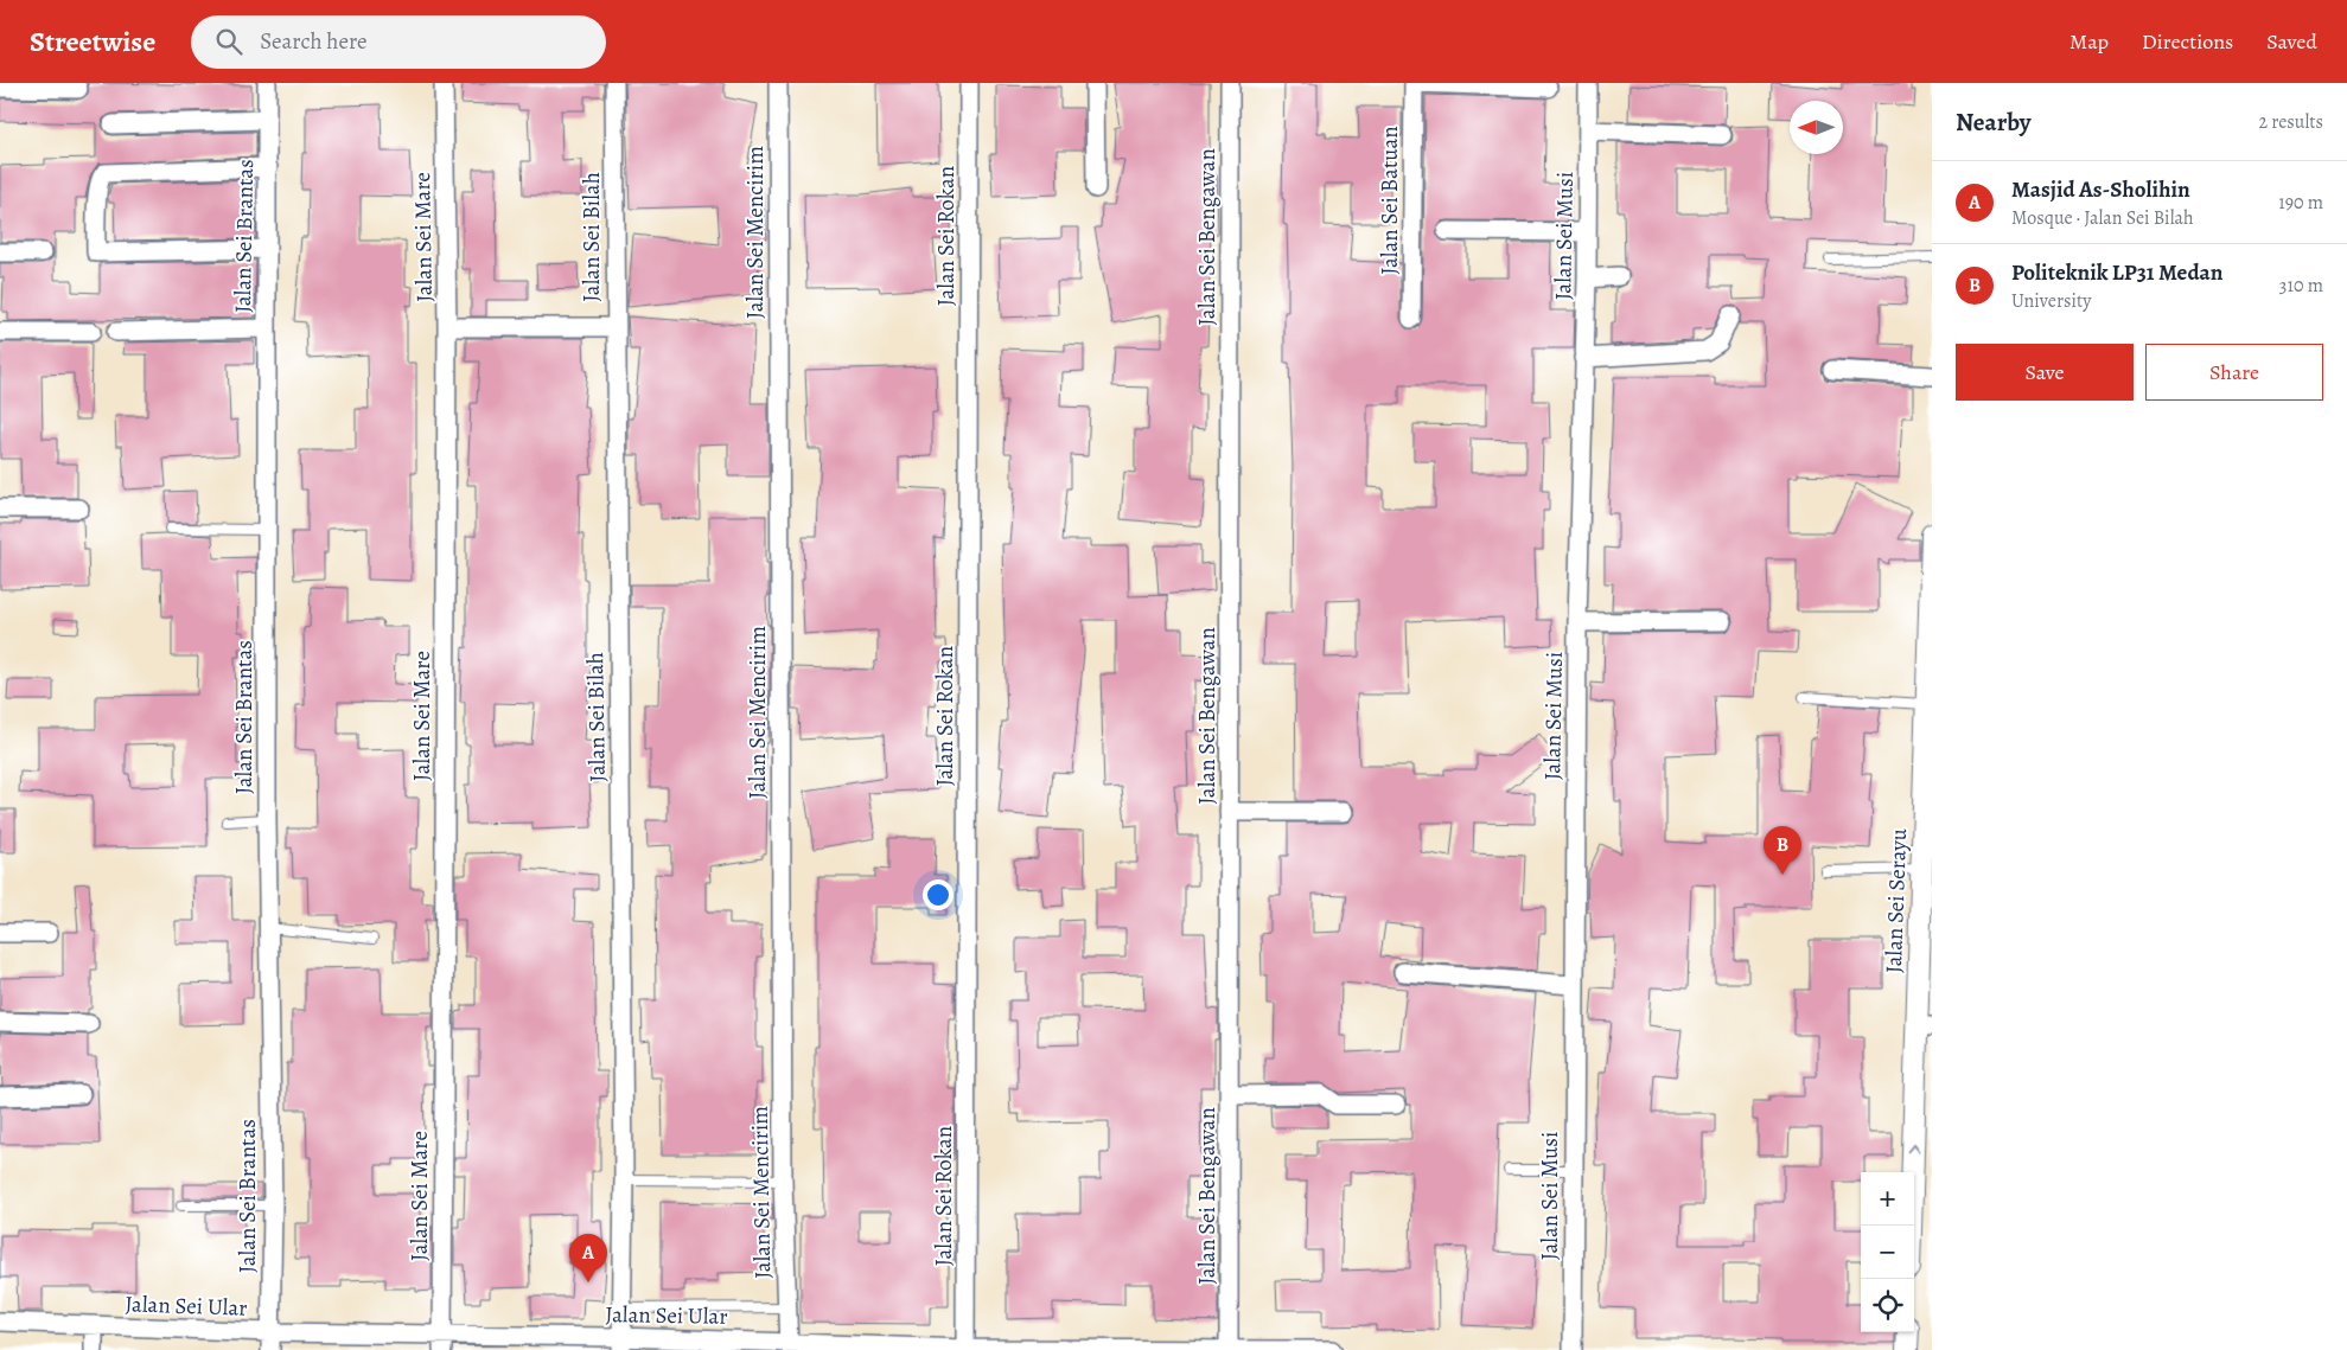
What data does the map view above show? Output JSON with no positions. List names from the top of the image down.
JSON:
{
  "streets": {
    "street": [
      "Jalan Sei Batuan",
      "Jalan Sei Mencirim",
      "Jalan Sei Brantas",
      "Jalan Sei Rokan",
      "Jalan Sei Musi",
      "Jalan Sei Mare",
      "Jalan Sei Bilah",
      "Jalan Sei Bengawan",
      "Jalan Sei Serayu",
      "Jalan Sei Ular"
    ]
  },
  "crossings": [
    ["Jalan Sei Mencirim", "Jalan Sei Ular"],
    ["Jalan Sei Brantas", "Jalan Sei Ular"],
    ["Jalan Sei Rokan", "Jalan Sei Ular"],
    ["Jalan Sei Mare", "Jalan Sei Ular"],
    ["Jalan Sei Bilah", "Jalan Sei Ular"],
    ["Jalan Sei Bengawan", "Jalan Sei Ular"]
  ],
  "north": "left",
  "page": {
    "header": "Streetwise",
    "search": "Search here",
    "nav": ["Map", "Directions", "Saved"],
    "heading": ["Nearby", "2 results"],
    "list": [
      {
        "mark": "A",
        "name": "Masjid As-Sholihin",
        "note": "Mosque · Jalan Sei Bilah",
        "value": "190 m"
      },
      {
        "mark": "B",
        "name": "Politeknik LP31 Medan",
        "note": "University",
        "value": "310 m"
      }
    ],
    "buttons": ["Save", "Share"],
    "pins": ["B", "A"],
    "map_buttons": ["+", "−"]
  }
}
